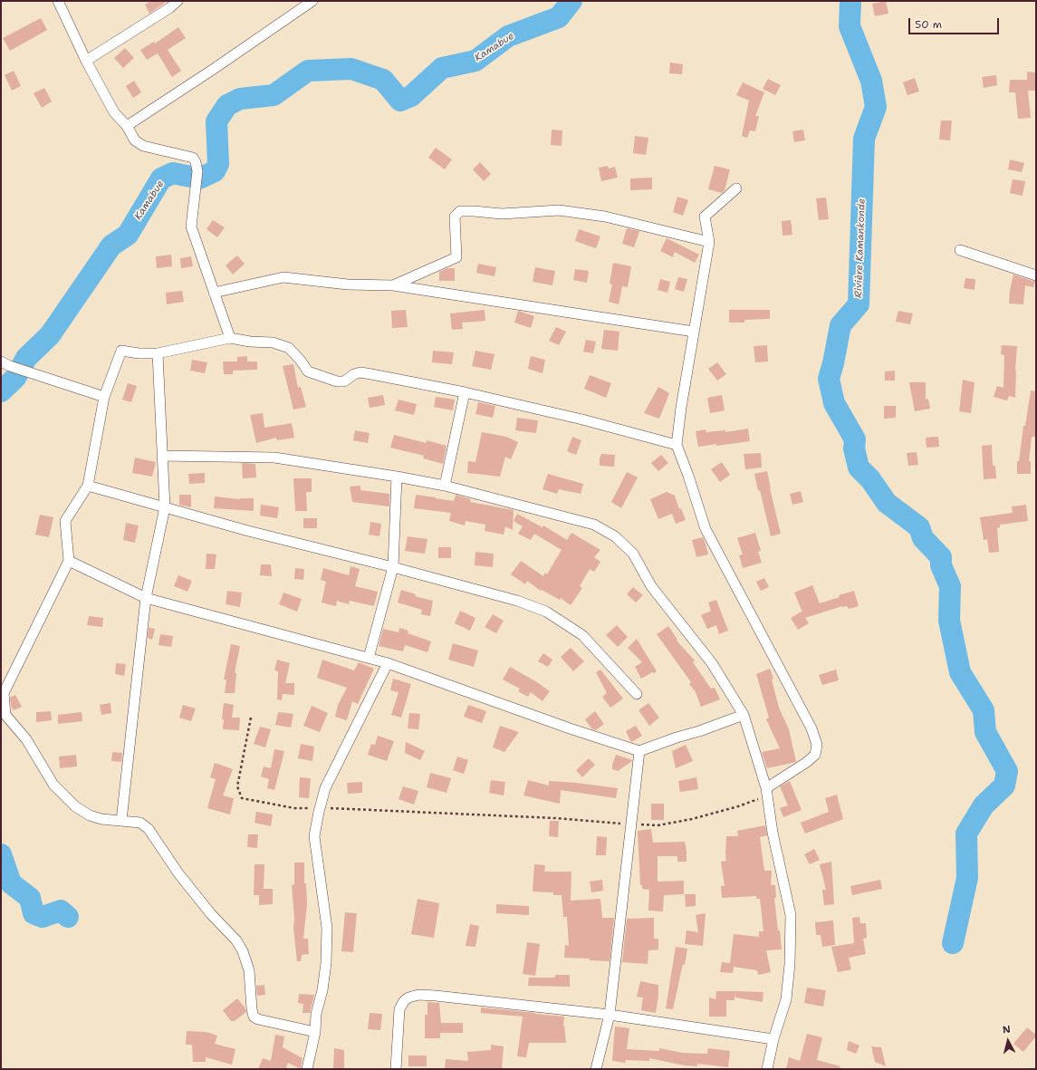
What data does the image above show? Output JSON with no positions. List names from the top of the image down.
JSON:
{
  "water": ["Kamabue", "Rivière Kamankonde"],
  "scale_bar": "50 m",
  "north": "top"
}
